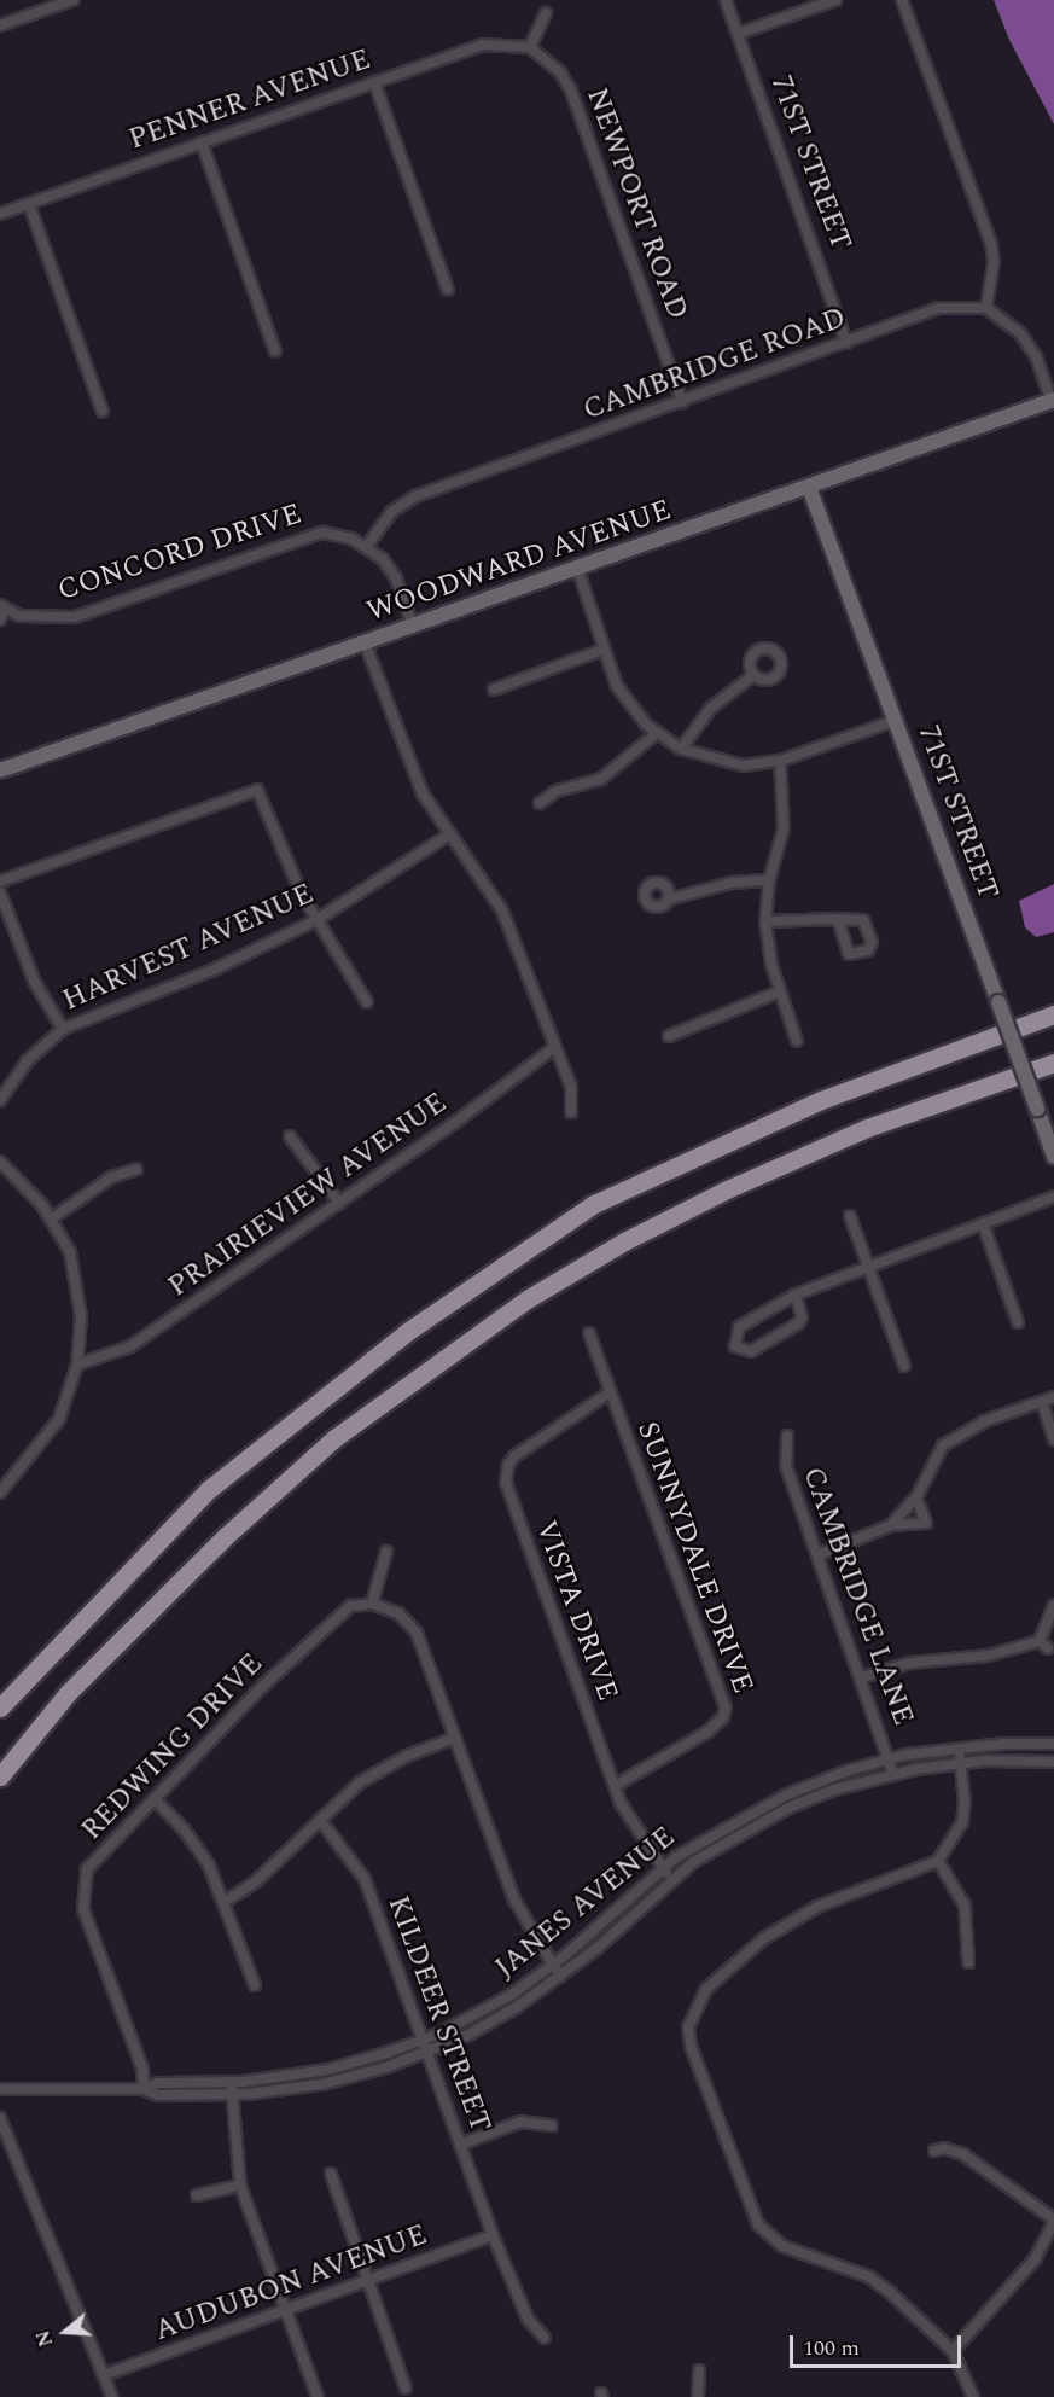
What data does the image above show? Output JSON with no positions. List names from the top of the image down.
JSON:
{
  "streets": {
    "main road": ["71ST STREET", "WOODWARD AVENUE"],
    "street": [
      "PENNER AVENUE",
      "NEWPORT ROAD",
      "CAMBRIDGE ROAD",
      "CONCORD DRIVE",
      "HARVEST AVENUE",
      "PRAIRIEVIEW AVENUE",
      "SUNNYDALE DRIVE",
      "CAMBRIDGE LANE",
      "VISTA DRIVE",
      "REDWING DRIVE",
      "JANES AVENUE",
      "KILDEER STREET",
      "AUDUBON AVENUE"
    ]
  },
  "crossings": [
    ["PENNER AVENUE", "NEWPORT ROAD"],
    ["71ST STREET", "CAMBRIDGE ROAD"],
    ["71ST STREET", "WOODWARD AVENUE"],
    ["NEWPORT ROAD", "CAMBRIDGE ROAD"],
    ["CAMBRIDGE ROAD", "CONCORD DRIVE"],
    ["SUNNYDALE DRIVE", "VISTA DRIVE"],
    ["CAMBRIDGE LANE", "JANES AVENUE"],
    ["VISTA DRIVE", "JANES AVENUE"],
    ["REDWING DRIVE", "JANES AVENUE"],
    ["JANES AVENUE", "KILDEER STREET"],
    ["KILDEER STREET", "AUDUBON AVENUE"]
  ],
  "scale_bar": "100 m",
  "north": "left"
}
